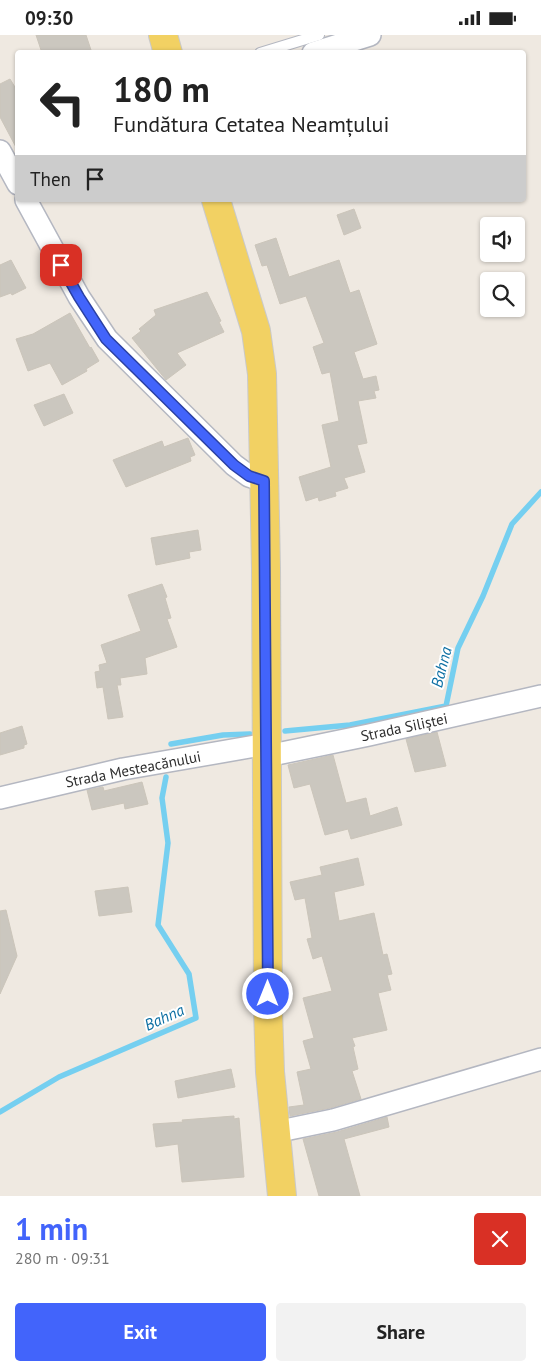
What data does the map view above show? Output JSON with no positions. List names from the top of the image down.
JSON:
{
  "streets": {
    "street": ["Strada Siliștei", "Strada Mesteacănului"]
  },
  "crossings": [
    ["Strada Siliștei", "Strada Mesteacănului"]
  ],
  "water": ["Bahna"],
  "page": {
    "status": "09:30",
    "turn": ["180 m", "Fundătura Cetatea Neamțului"],
    "then": "Then",
    "heading": ["1 min", "280 m · 09:31"],
    "buttons": ["Exit", "Share"]
  }
}
